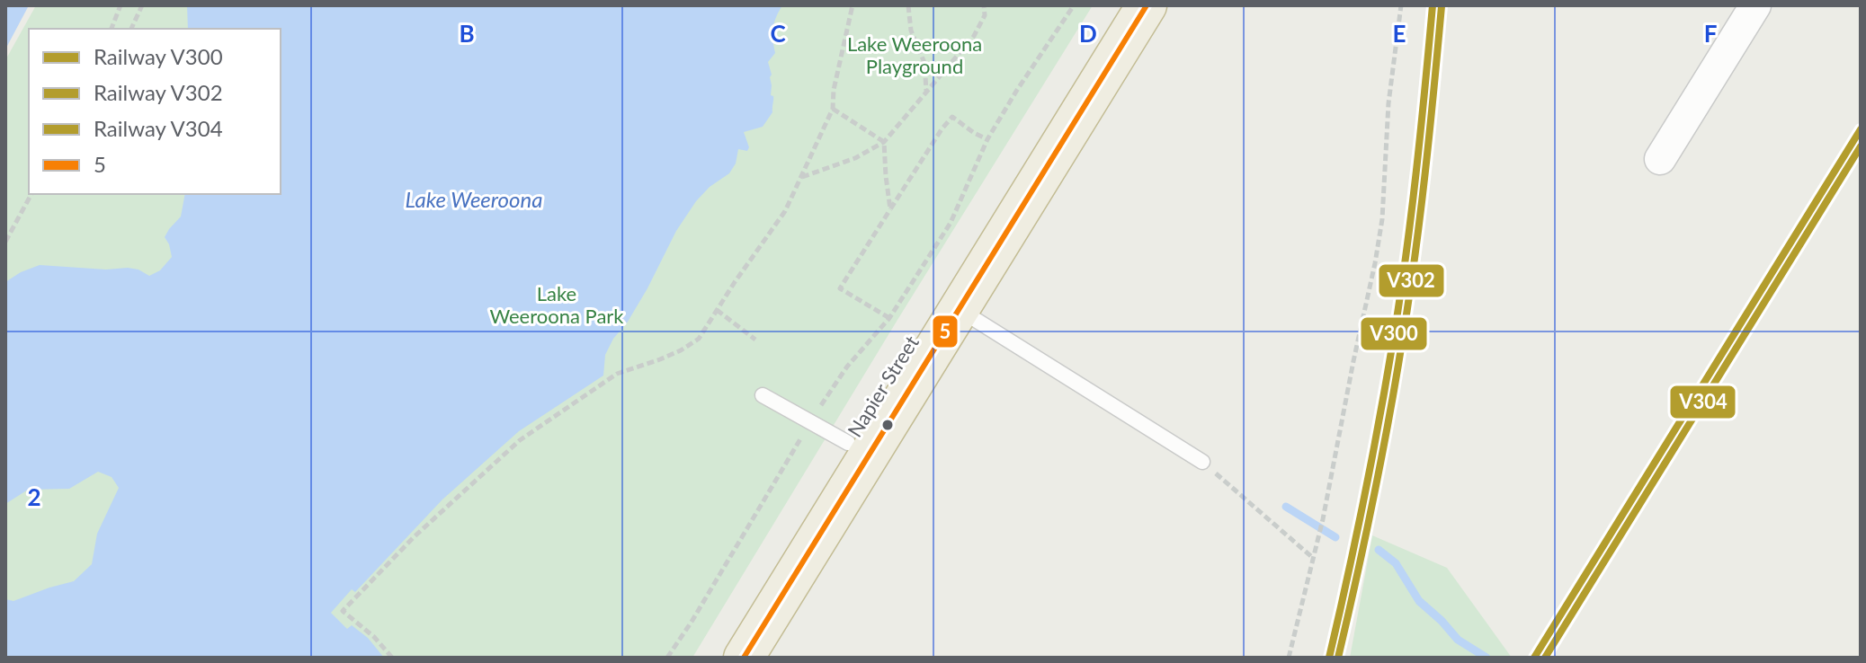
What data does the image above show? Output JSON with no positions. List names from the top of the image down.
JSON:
{
  "streets": {
    "highway": ["Napier Street"]
  },
  "water": ["Lake Weeroona"],
  "parks": ["Lake Weeroona Playground", "Lake Weeroona Park"],
  "lines": [
    "rail line V300",
    "transit line 5",
    "rail line V302",
    "rail line V304"
  ],
  "legend": [
    "Railway V300",
    "Railway V302",
    "Railway V304",
    "5"
  ],
  "grid": {
    "columns": [
      "B",
      "C",
      "D",
      "E",
      "F"
    ],
    "rows": ["2"]
  }
}
